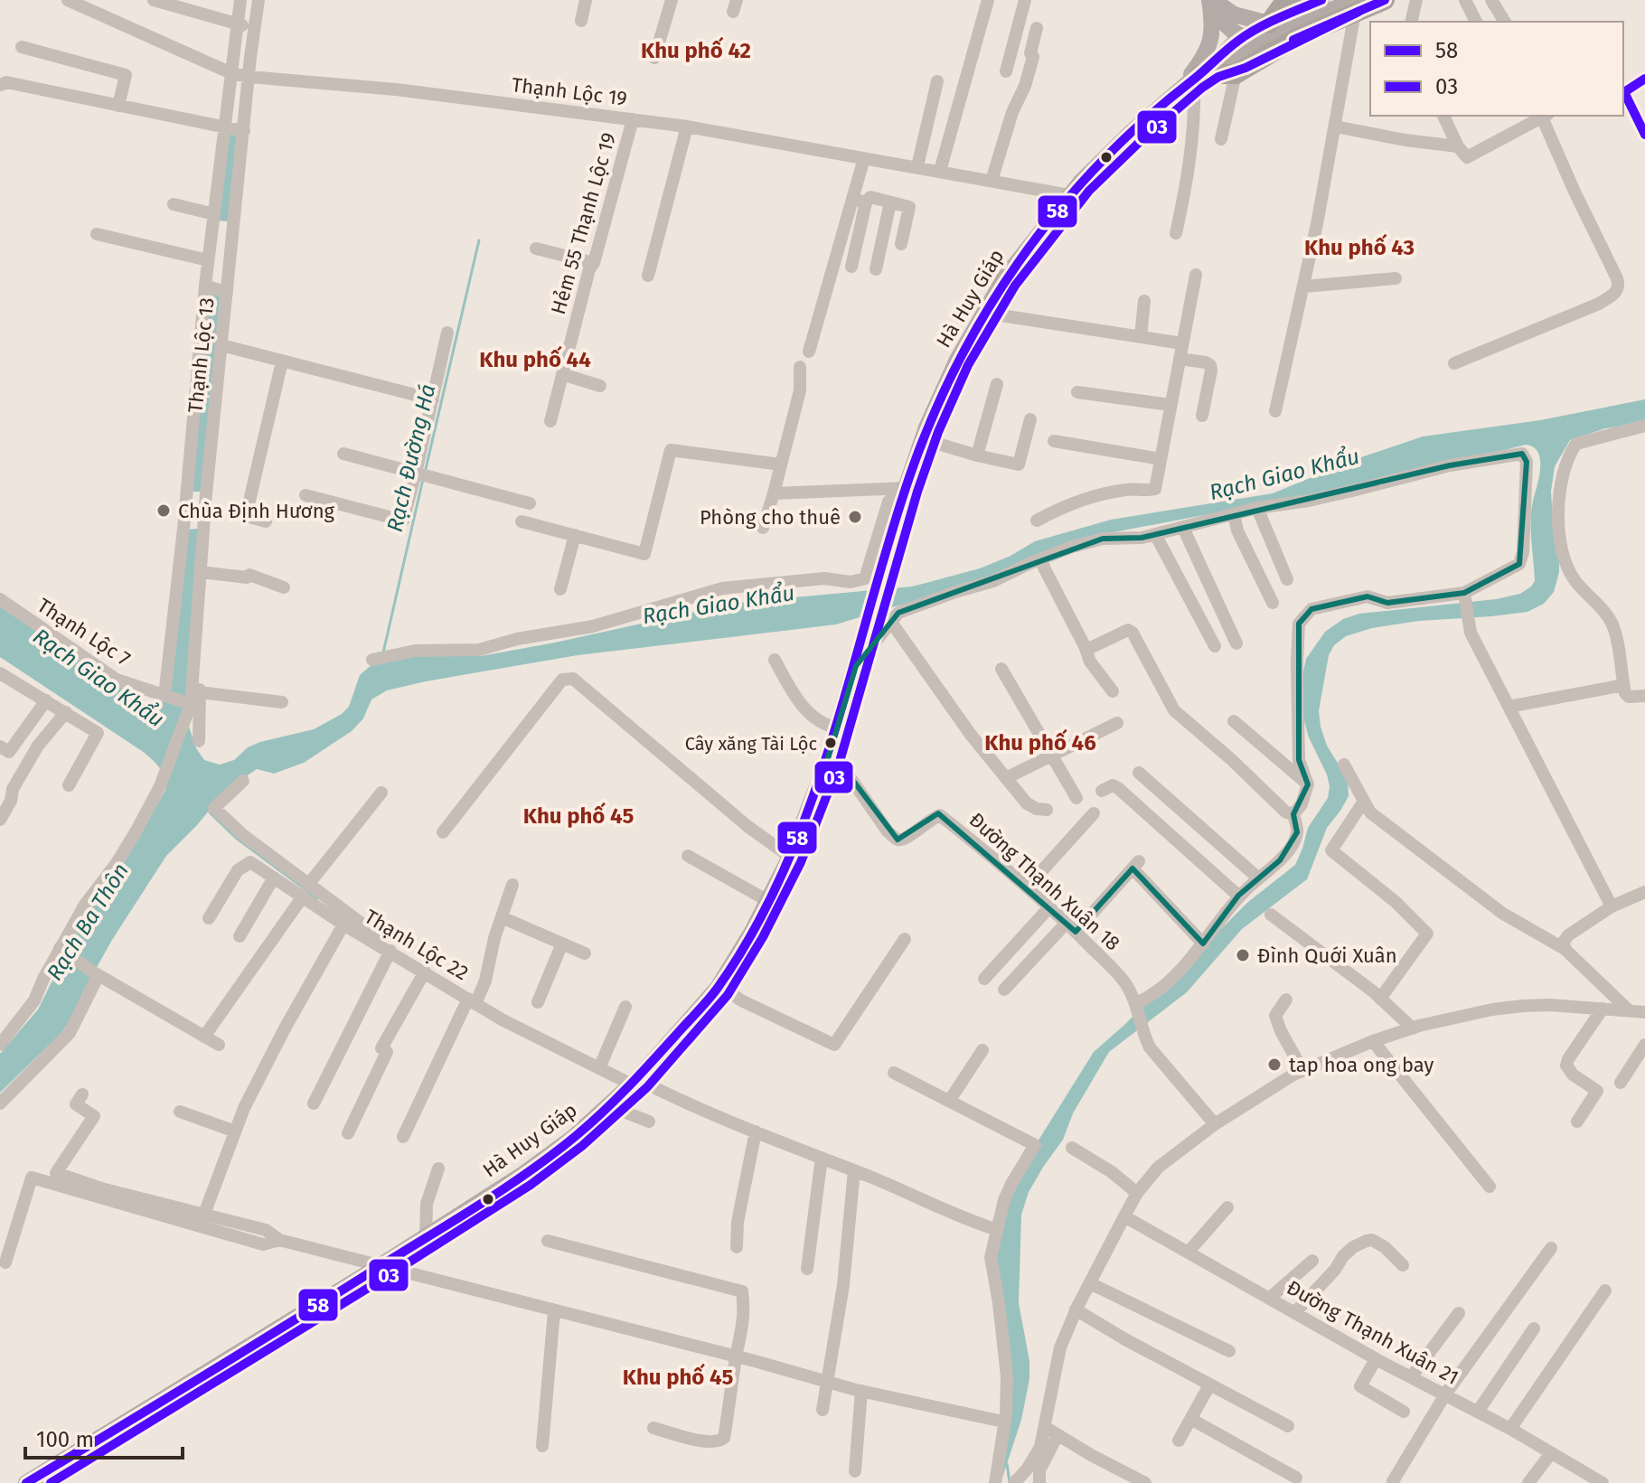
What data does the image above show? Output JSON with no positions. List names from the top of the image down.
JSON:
{
  "streets": {
    "main road": ["Hà Huy Giáp"],
    "street": [
      "Thạnh Lộc 19",
      "Hẻm 55 Thạnh Lộc 19",
      "Thạnh Lộc 13",
      "Thạnh Lộc 7",
      "Đường Thạnh Xuân 18",
      "Thạnh Lộc 22",
      "Đường Thạnh Xuân 21"
    ]
  },
  "crossings": [
    ["Thạnh Lộc 19", "Hẻm 55 Thạnh Lộc 19"],
    ["Thạnh Lộc 19", "Hà Huy Giáp"],
    ["Thạnh Lộc 19", "Thạnh Lộc 13"],
    ["Hà Huy Giáp", "Đường Thạnh Xuân 18"],
    ["Hà Huy Giáp", "Thạnh Lộc 22"],
    ["Thạnh Lộc 13", "Thạnh Lộc 7"]
  ],
  "districts": [
    "Khu phố 42",
    "Khu phố 43",
    "Khu phố 44",
    "Khu phố 46",
    "Khu phố 45",
    "Khu phố 45"
  ],
  "water": ["Rạch Đường Há", "Rạch Giao Khẩu", "Rạch Ba Thôn"],
  "places": [
    "Chùa Định Hương",
    "Phòng cho thuê",
    "Cây xăng Tài Lộc",
    "Đình Quới Xuân",
    "tap hoa ong bay"
  ],
  "lines": ["transit line 58", "transit line 03"],
  "legend": ["58", "03"],
  "scale_bar": "100 m"
}
